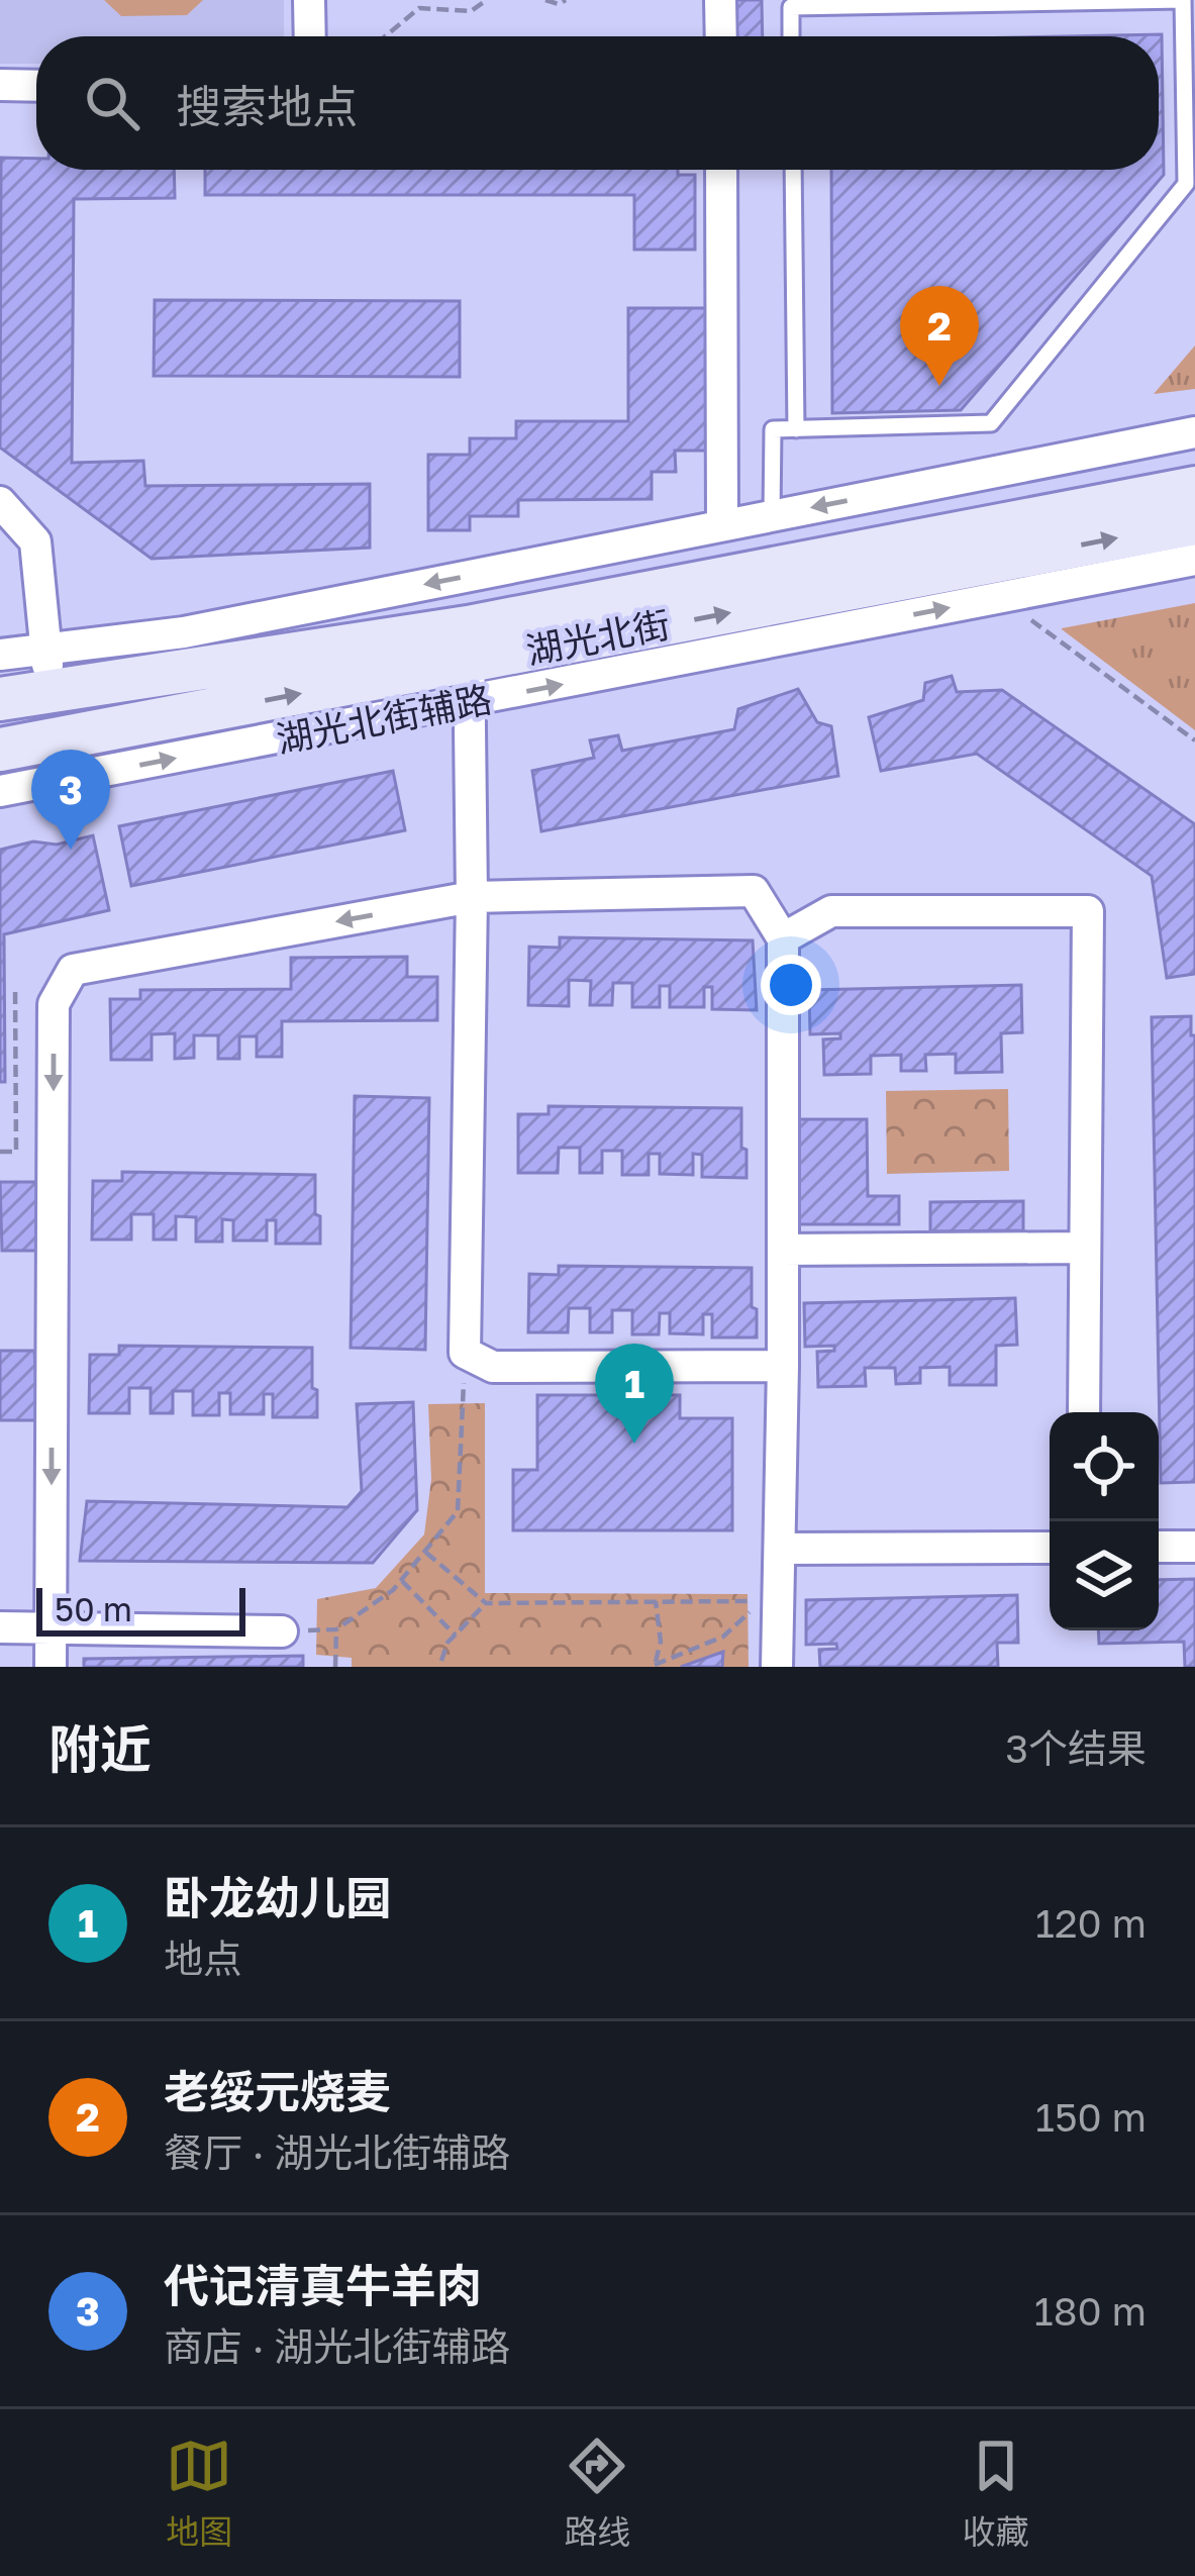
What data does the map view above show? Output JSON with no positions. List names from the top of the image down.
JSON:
{
  "streets": {
    "street": ["湖光北街", "湖光北街辅路"]
  },
  "crossings": [
    ["湖光北街", "湖光北街辅路"]
  ],
  "scale_bar": "50 m",
  "page": {
    "search": "搜索地点",
    "pins": ["2", "3", "1"],
    "scale": "50 m",
    "heading": ["附近", "3个结果"],
    "list": [
      {
        "mark": "1",
        "name": "卧龙幼儿园",
        "note": "地点",
        "value": "120 m"
      },
      {
        "mark": "2",
        "name": "老绥元烧麦",
        "note": "餐厅 · 湖光北街辅路",
        "value": "150 m"
      },
      {
        "mark": "3",
        "name": "代记清真牛羊肉",
        "note": "商店 · 湖光北街辅路",
        "value": "180 m"
      }
    ],
    "nav": ["地图", "路线", "收藏"]
  }
}
